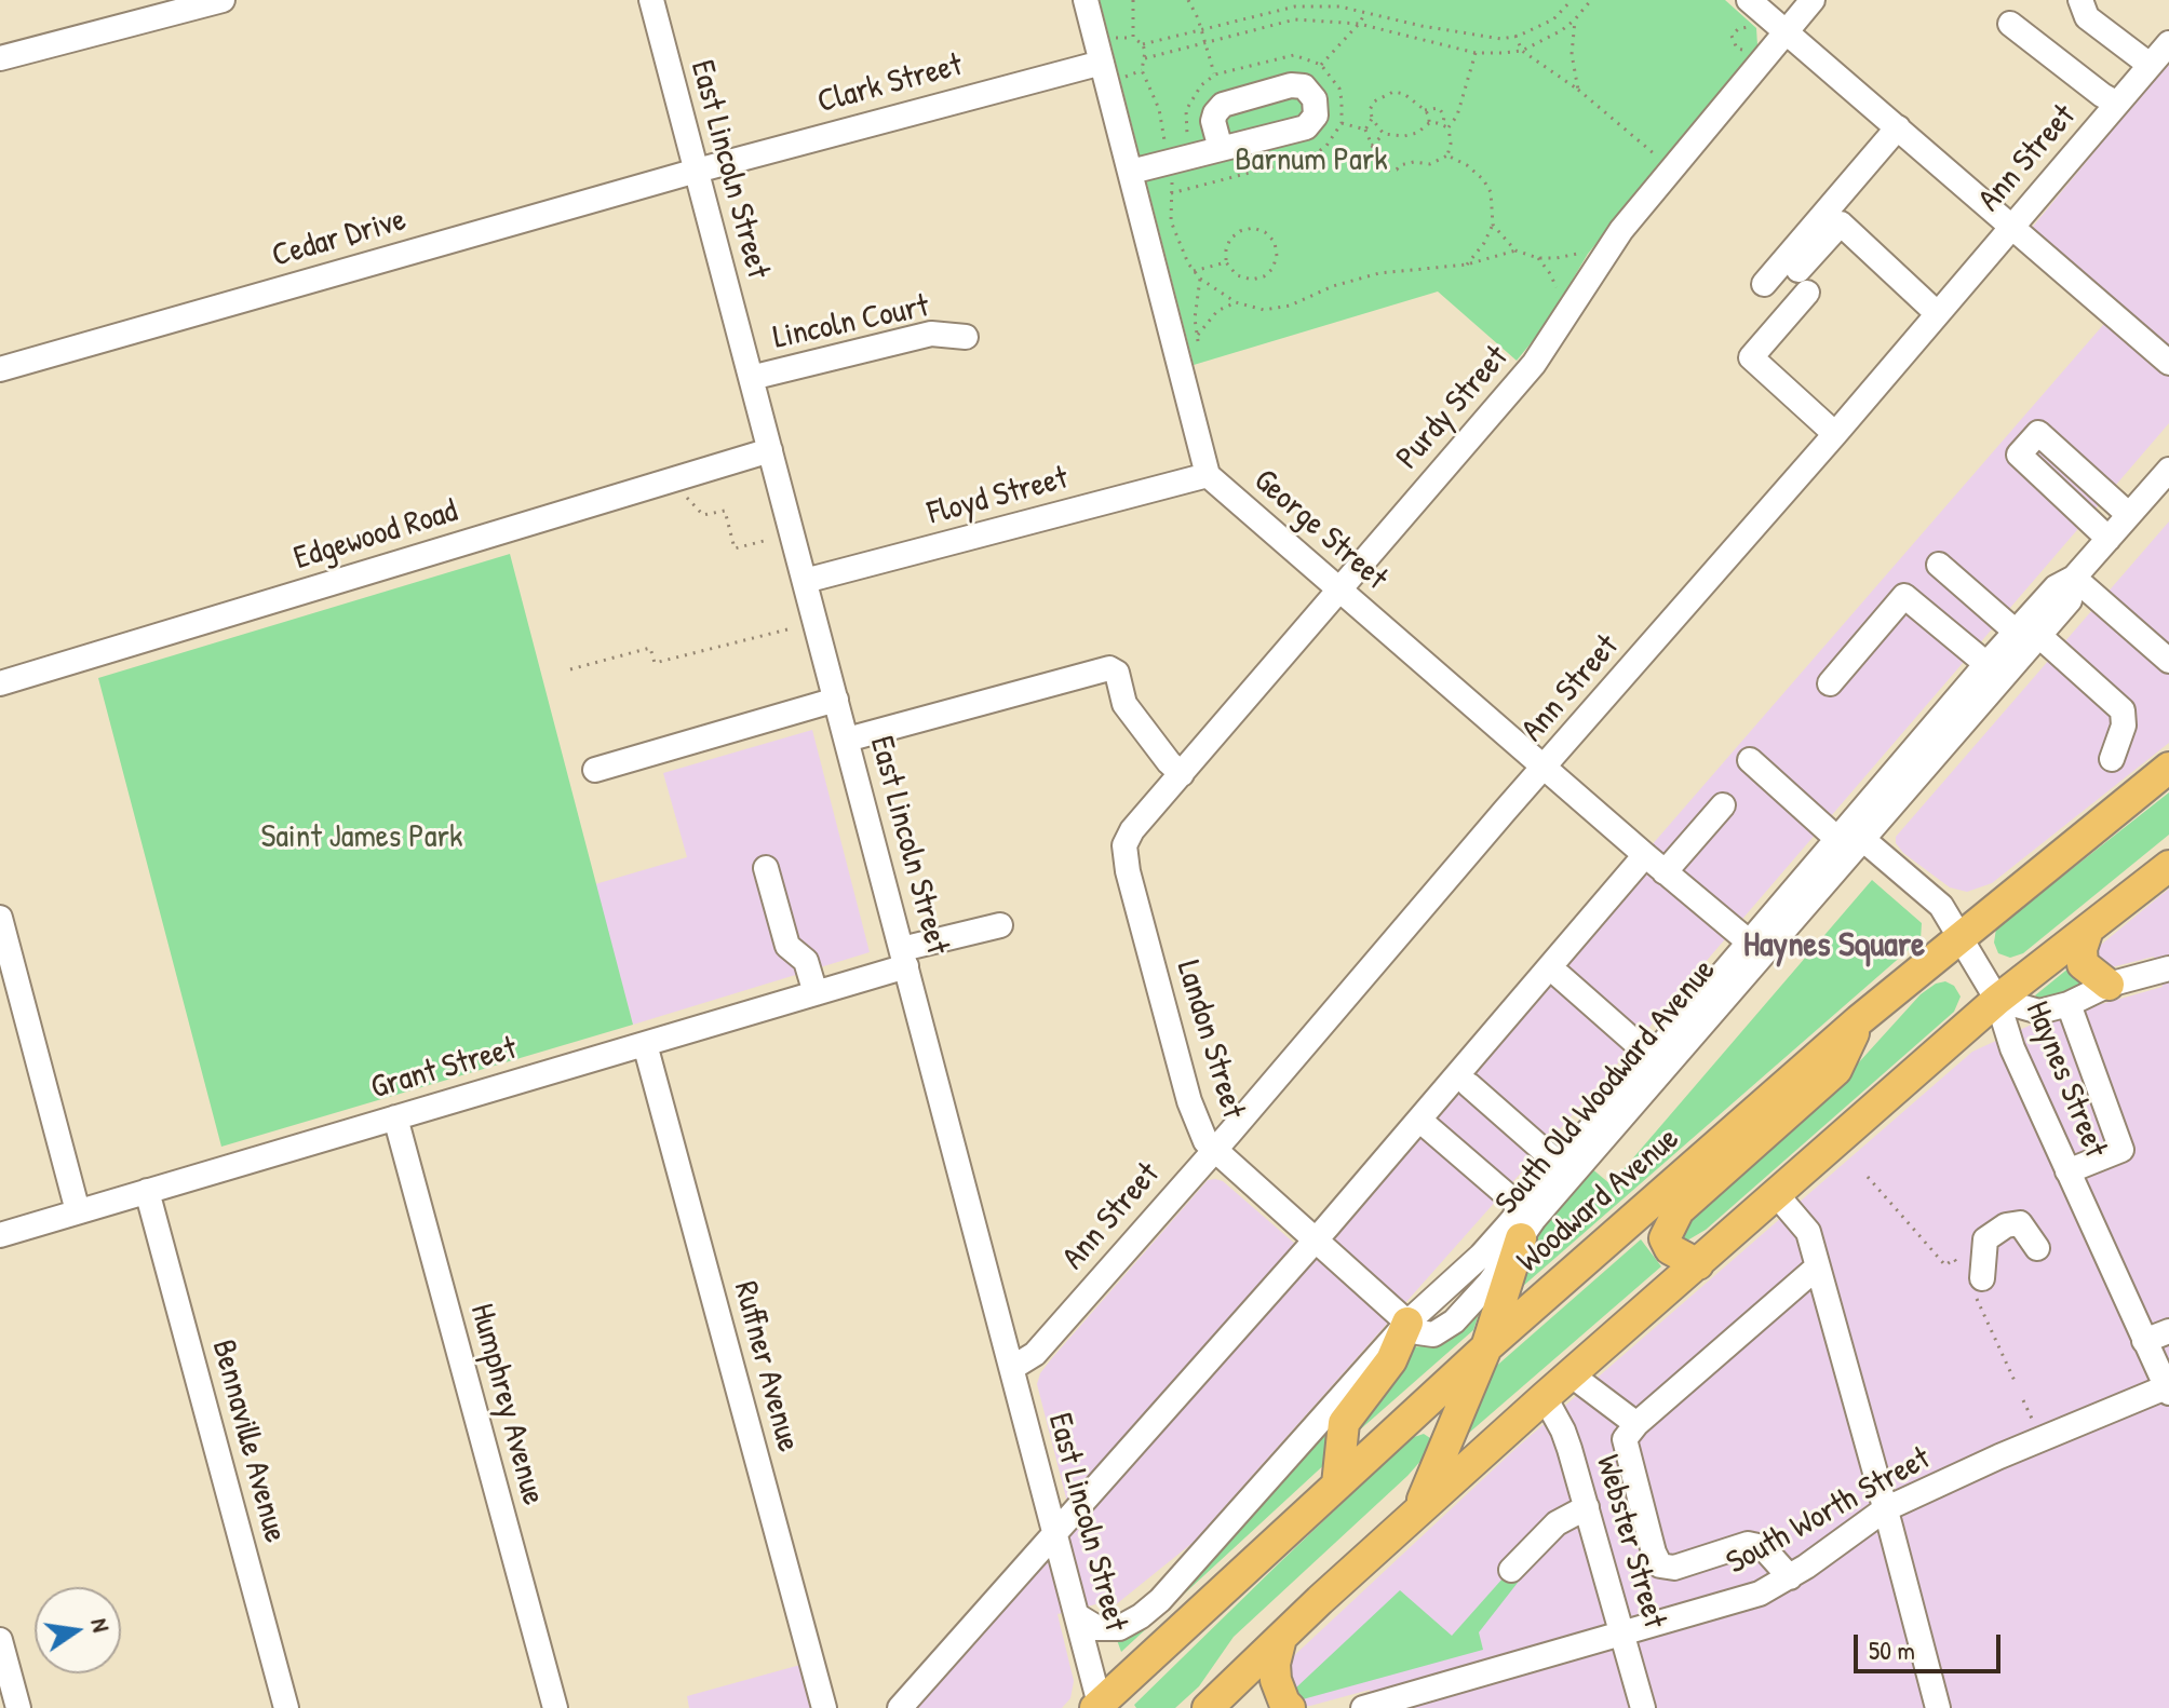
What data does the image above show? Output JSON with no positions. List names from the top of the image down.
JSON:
{
  "streets": {
    "main road": ["Woodward Avenue"],
    "street": [
      "Clark Street",
      "Ann Street",
      "East Lincoln Street",
      "Cedar Drive",
      "Lincoln Court",
      "Purdy Street",
      "Floyd Street",
      "George Street",
      "Edgewood Road",
      "Landon Street",
      "Grant Street",
      "Haynes Street",
      "South Old Woodward Avenue",
      "Ruffner Avenue",
      "Humphrey Avenue",
      "Bennaville Avenue",
      "South Worth Street",
      "Webster Street"
    ]
  },
  "crossings": [
    ["Clark Street", "East Lincoln Street"],
    ["Clark Street", "Cedar Drive"],
    ["Clark Street", "George Street"],
    ["Ann Street", "East Lincoln Street"],
    ["Ann Street", "George Street"],
    ["Ann Street", "Landon Street"],
    ["East Lincoln Street", "Cedar Drive"],
    ["East Lincoln Street", "Lincoln Court"],
    ["East Lincoln Street", "Floyd Street"],
    ["East Lincoln Street", "Edgewood Road"],
    ["East Lincoln Street", "Grant Street"],
    ["East Lincoln Street", "Woodward Avenue"],
    ["Purdy Street", "George Street"],
    ["Purdy Street", "Landon Street"],
    ["Floyd Street", "George Street"],
    ["George Street", "South Old Woodward Avenue"],
    ["Landon Street", "South Old Woodward Avenue"],
    ["Grant Street", "Ruffner Avenue"],
    ["Grant Street", "Humphrey Avenue"],
    ["Grant Street", "Bennaville Avenue"],
    ["Haynes Street", "South Old Woodward Avenue"],
    ["Haynes Street", "Woodward Avenue"],
    ["Haynes Street", "South Worth Street"],
    ["South Worth Street", "Webster Street"]
  ],
  "districts": ["Haynes Square"],
  "parks": ["Barnum Park", "Saint James Park"],
  "scale_bar": "50 m",
  "north": "right"
}
